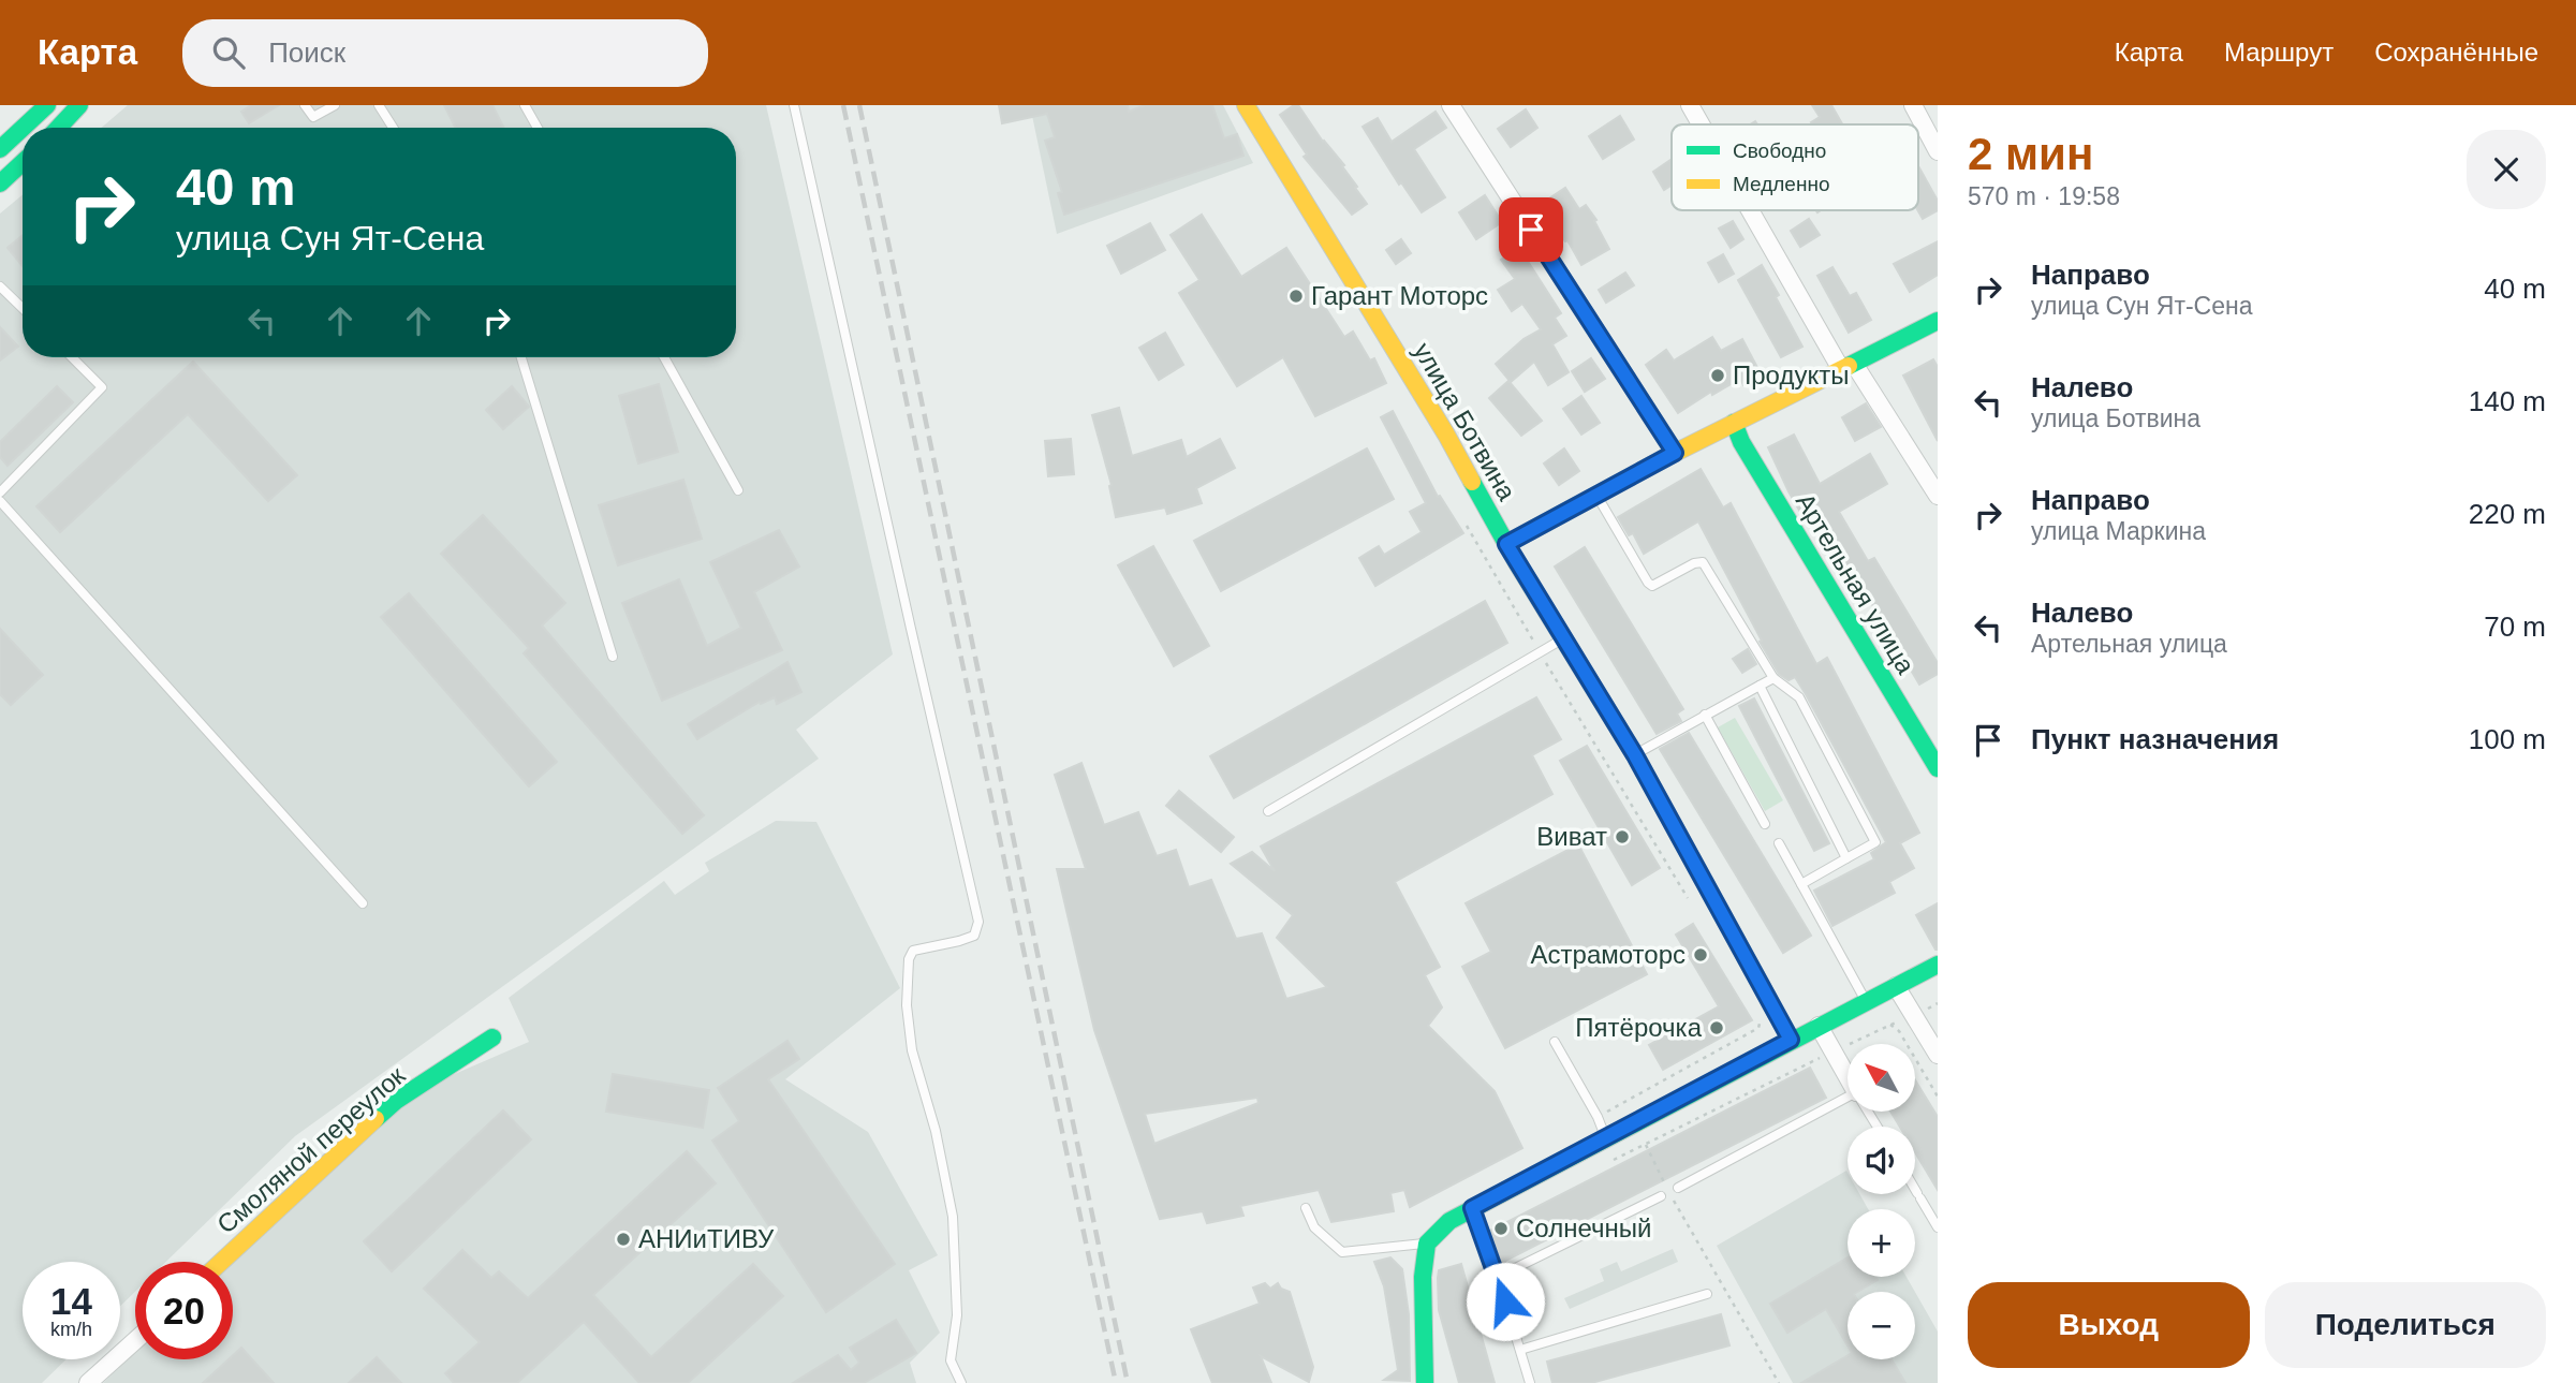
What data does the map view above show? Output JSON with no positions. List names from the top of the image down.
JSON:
{
  "streets": {
    "main road": ["улица Ботвина", "Артельная улица", "Смоляной переулок"]
  },
  "places": [
    "Гарант Моторс",
    "Продукты",
    "Виват",
    "Астрамоторс",
    "Пятёрочка",
    "Солнечный",
    "АНИиТИВУ"
  ],
  "legend": ["Свободно", "Медленно"],
  "north": "top left",
  "page": {
    "header": "Карта",
    "search": "Поиск",
    "nav": ["Карта", "Маршрут", "Сохранённые"],
    "heading": ["2 мин", "570 m · 19:58"],
    "turn": ["40 m", "улица Сун Ят-Сена"],
    "list": [
      {
        "name": "Направо",
        "note": "улица Сун Ят-Сена",
        "value": "40 m"
      },
      {
        "name": "Налево",
        "note": "улица Ботвина",
        "value": "140 m"
      },
      {
        "name": "Направо",
        "note": "улица Маркина",
        "value": "220 m"
      },
      {
        "name": "Налево",
        "note": "Артельная улица",
        "value": "70 m"
      },
      {
        "name": "Пункт назначения",
        "value": "100 m"
      }
    ],
    "map_buttons": ["+", "−"],
    "speed": "14 km/h",
    "limit": "20",
    "buttons": ["Выход", "Поделиться"]
  }
}
